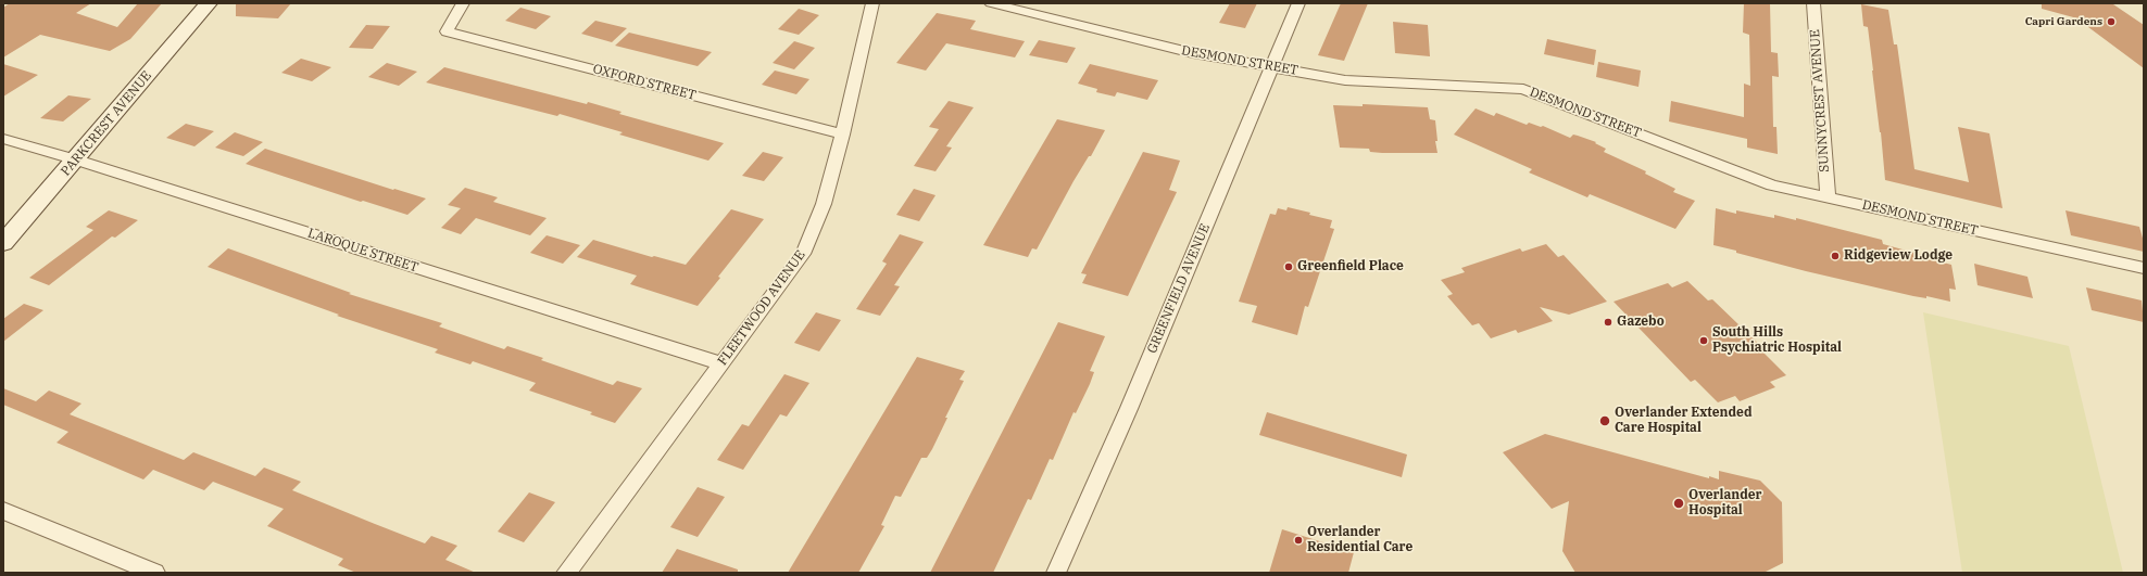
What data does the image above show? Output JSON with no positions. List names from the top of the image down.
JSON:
{
  "streets": {
    "street": [
      "DESMOND STREET",
      "OXFORD STREET",
      "SUNNYCREST AVENUE",
      "PARKCREST AVENUE",
      "LAROQUE STREET",
      "GREENFIELD AVENUE",
      "FLEETWOOD AVENUE"
    ]
  },
  "crossings": [
    ["DESMOND STREET", "SUNNYCREST AVENUE"],
    ["DESMOND STREET", "GREENFIELD AVENUE"],
    ["OXFORD STREET", "FLEETWOOD AVENUE"],
    ["PARKCREST AVENUE", "LAROQUE STREET"],
    ["LAROQUE STREET", "FLEETWOOD AVENUE"]
  ],
  "places": [
    "Capri Gardens",
    "Ridgeview Lodge",
    "Greenfield Place",
    "Gazebo",
    "South Hills Psychiatric Hospital",
    "Overlander Extended Care Hospital",
    "Overlander Hospital",
    "Overlander Residential Care"
  ]
}
